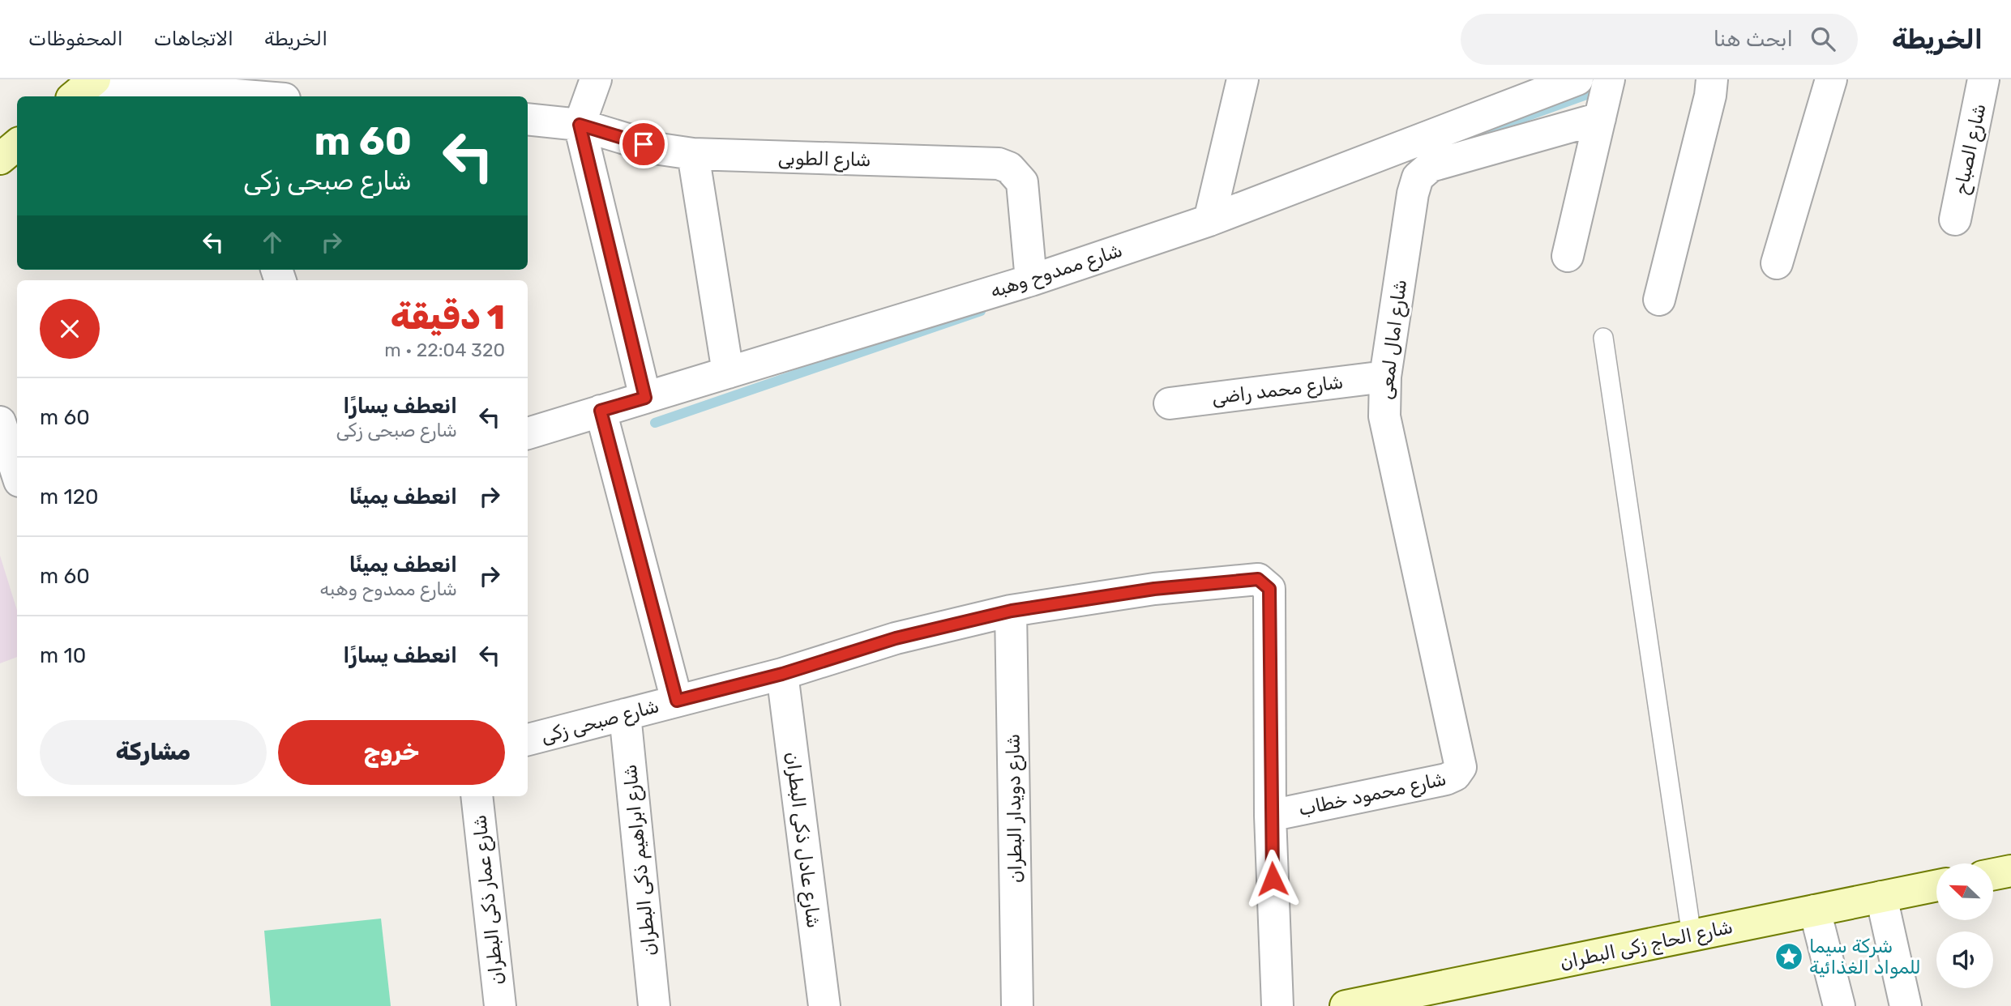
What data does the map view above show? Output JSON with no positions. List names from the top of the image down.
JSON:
{
  "streets": {
    "street": [
      "شارع الصباح",
      "شارع الطوبى",
      "شارع ممدوح وهبه",
      "شارع امال لمعى",
      "شارع محمد راضى",
      "شارع صبحى زكى",
      "شارع محمود خطاب",
      "شارع دويدار البطران",
      "شارع عادل ذكى البطران",
      "شارع ابراهيم ذكى البطران",
      "شارع عمار ذكى البطران",
      "شارع الحاج زكى البطران"
    ]
  },
  "crossings": [
    ["شارع الطوبى", "شارع ممدوح وهبه"],
    ["شارع امال لمعى", "شارع محمد راضى"],
    ["شارع امال لمعى", "شارع محمود خطاب"],
    ["شارع صبحى زكى", "شارع محمود خطاب"],
    ["شارع صبحى زكى", "شارع دويدار البطران"],
    ["شارع صبحى زكى", "شارع عادل ذكى البطران"],
    ["شارع صبحى زكى", "شارع ابراهيم ذكى البطران"]
  ],
  "places": {
    "place": ["شركة سيما للمواد الغذائية"]
  },
  "north": "top left",
  "page": {
    "header": "الخريطة",
    "search": "ابحث هنا",
    "nav": ["الخريطة", "الاتجاهات", "المحفوظات"],
    "turn": ["60 m", "شارع صبحى زكى"],
    "heading": ["1 دقيقة", "320 m · 22:04"],
    "list": [
      {
        "name": "انعطف يسارًا",
        "note": "شارع صبحى زكى",
        "value": "60 m"
      },
      {
        "name": "انعطف يمينًا",
        "value": "120 m"
      },
      {
        "name": "انعطف يمينًا",
        "note": "شارع ممدوح وهبه",
        "value": "60 m"
      },
      {
        "name": "انعطف يسارًا",
        "value": "10 m"
      }
    ],
    "buttons": ["خروج", "مشاركة"]
  }
}
